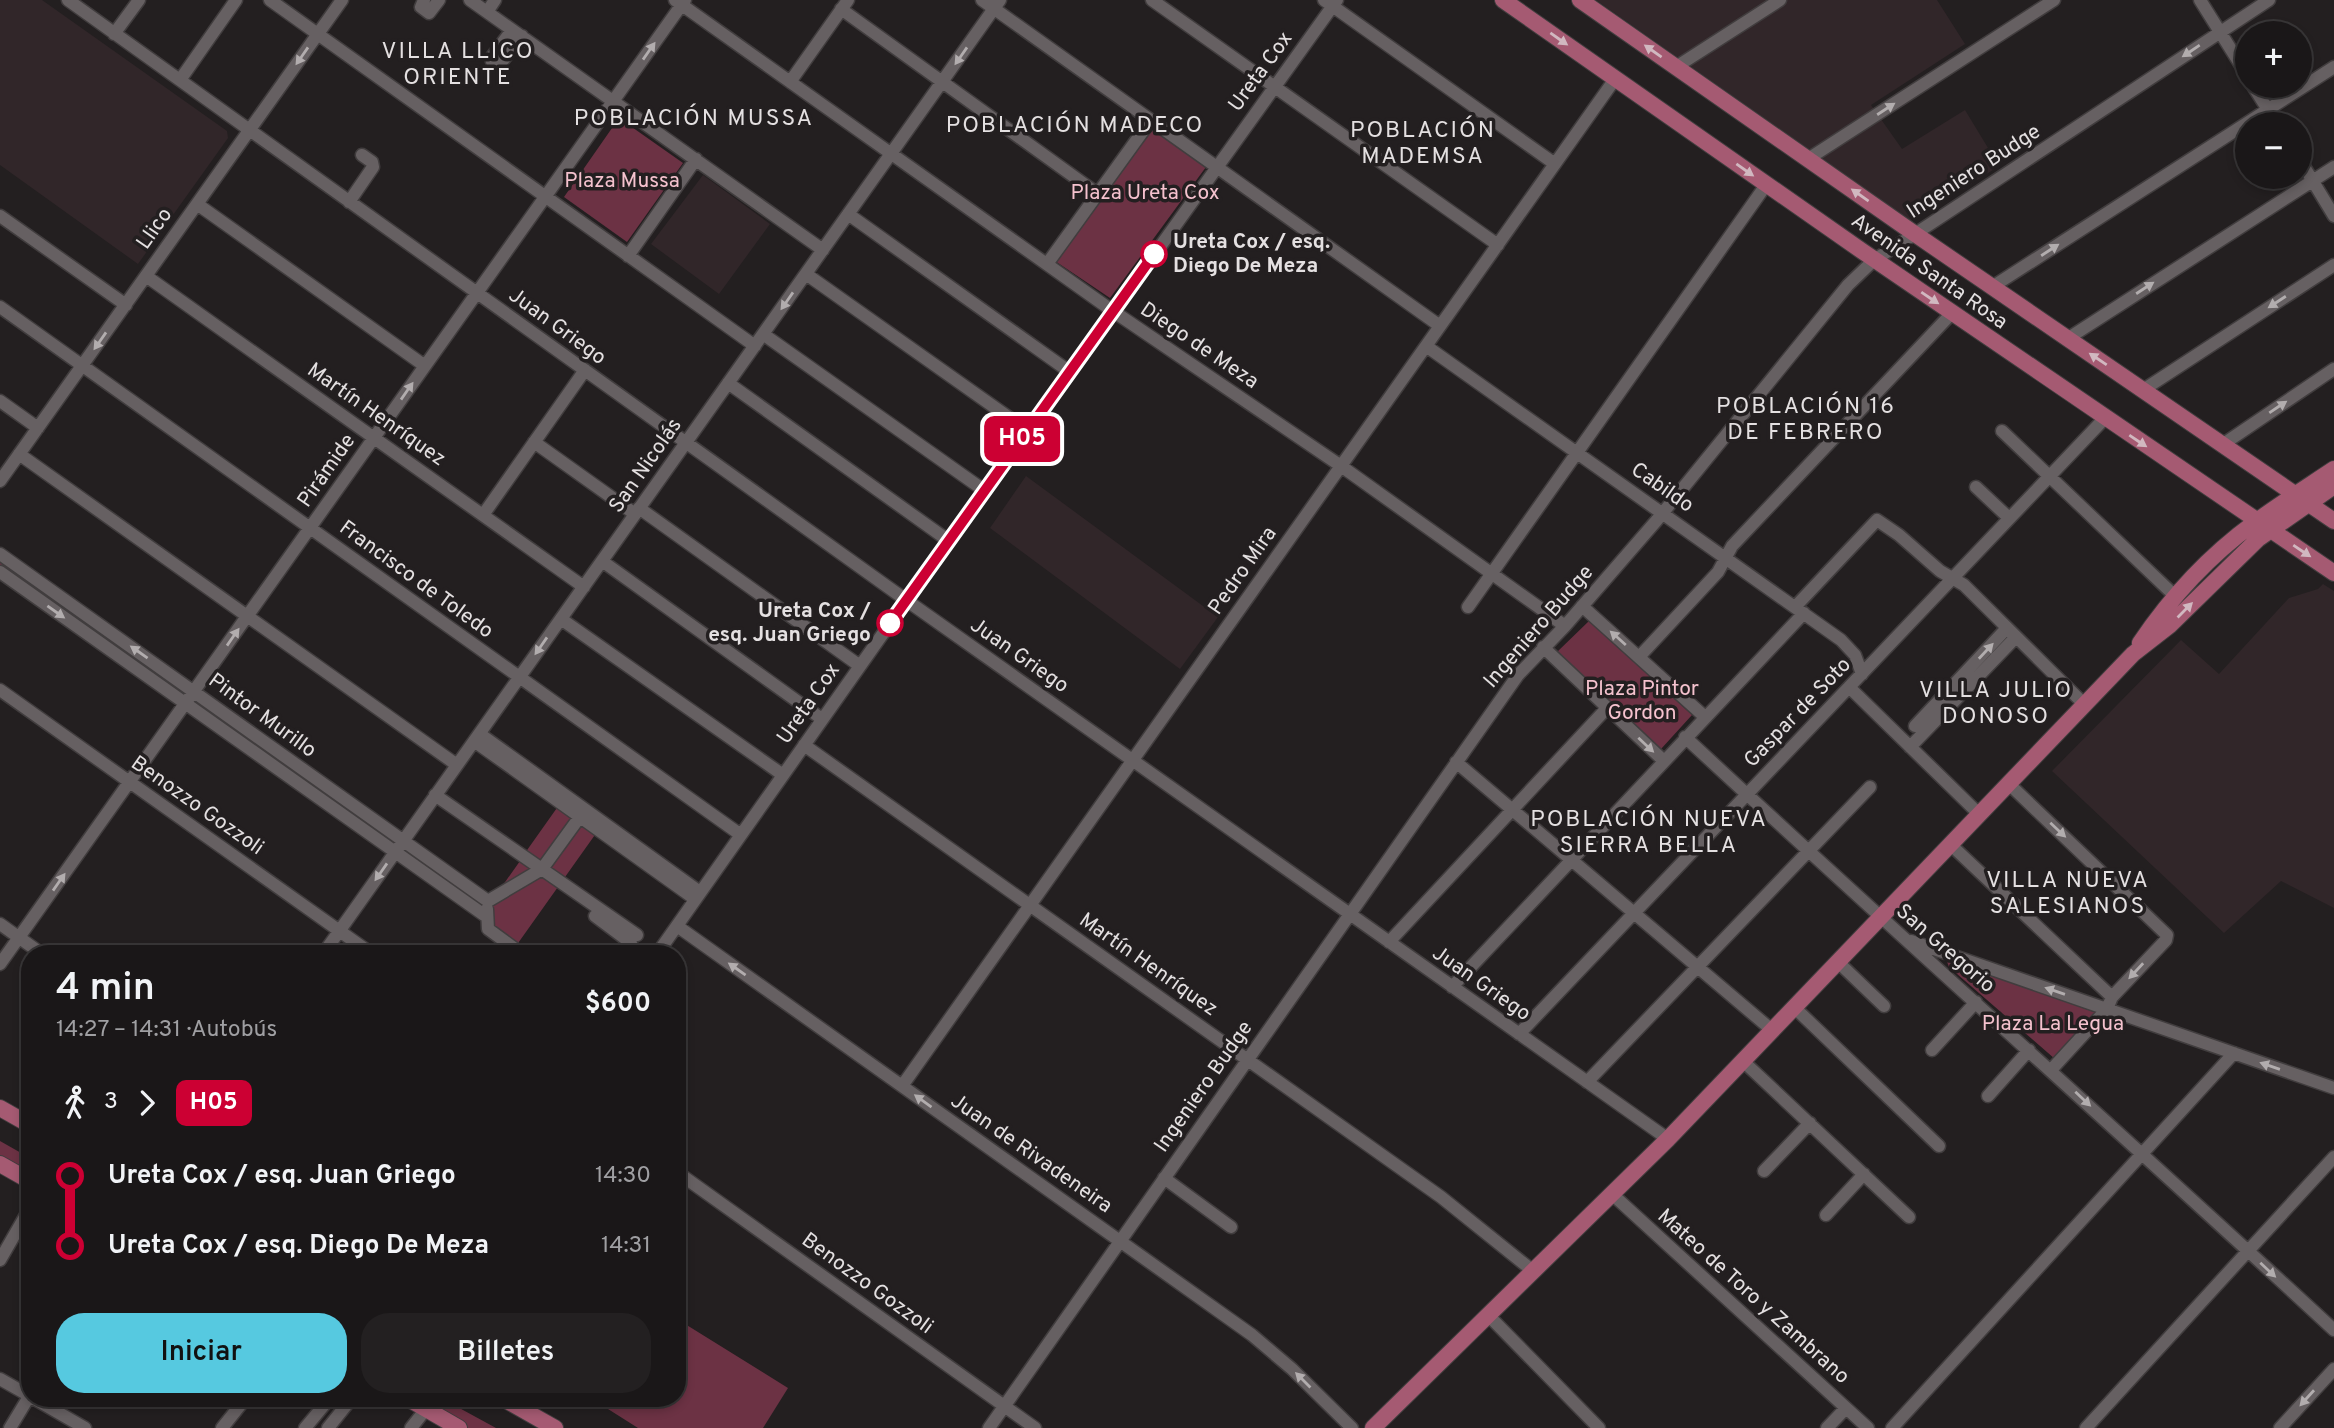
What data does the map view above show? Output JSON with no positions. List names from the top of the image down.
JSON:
{
  "streets": {
    "main road": ["Avenida Santa Rosa"],
    "street": [
      "Ureta Cox",
      "Ingeniero Budge",
      "Llico",
      "Juan Griego",
      "Diego de Meza",
      "Martín Henríquez",
      "San Nicolás",
      "Pirámide",
      "Cabildo",
      "Pedro Mira",
      "Francisco de Toledo",
      "Gaspar de Soto",
      "Pintor Murillo",
      "Benozzo Gozzoli",
      "San Gregorio",
      "Juan de Rivadeneira",
      "Mateo de Toro y Zambrano"
    ]
  },
  "crossings": [
    ["Ureta Cox", "Juan Griego"],
    ["Ureta Cox", "Diego de Meza"],
    ["Ureta Cox", "Martín Henríquez"],
    ["Ureta Cox", "Francisco de Toledo"],
    ["Ureta Cox", "Juan de Rivadeneira"],
    ["Ingeniero Budge", "Avenida Santa Rosa"],
    ["Ingeniero Budge", "Juan Griego"],
    ["Ingeniero Budge", "Diego de Meza"],
    ["Ingeniero Budge", "Martín Henríquez"],
    ["Ingeniero Budge", "Cabildo"],
    ["Ingeniero Budge", "Benozzo Gozzoli"],
    ["Ingeniero Budge", "Juan de Rivadeneira"],
    ["Llico", "Juan Griego"],
    ["Llico", "Martín Henríquez"],
    ["Llico", "Francisco de Toledo"],
    ["Avenida Santa Rosa", "Pedro Mira"],
    ["Avenida Santa Rosa", "Gaspar de Soto"],
    ["Juan Griego", "San Nicolás"],
    ["Juan Griego", "Pirámide"],
    ["Juan Griego", "Pedro Mira"],
    ["Juan Griego", "Gaspar de Soto"],
    ["Diego de Meza", "San Nicolás"],
    ["Diego de Meza", "Pirámide"],
    ["Diego de Meza", "Pedro Mira"],
    ["Martín Henríquez", "San Nicolás"],
    ["Martín Henríquez", "Pirámide"],
    ["Martín Henríquez", "Pedro Mira"],
    ["San Nicolás", "Francisco de Toledo"],
    ["San Nicolás", "Pintor Murillo"],
    ["San Nicolás", "Benozzo Gozzoli"],
    ["Pirámide", "Francisco de Toledo"],
    ["Pirámide", "Pintor Murillo"],
    ["Pirámide", "Benozzo Gozzoli"],
    ["Cabildo", "Pedro Mira"],
    ["Cabildo", "Gaspar de Soto"],
    ["Pedro Mira", "Juan de Rivadeneira"],
    ["Gaspar de Soto", "San Gregorio"]
  ],
  "one_way": ["Pirámide", "Juan de Rivadeneira"],
  "districts": [
    "VILLA LLICO ORIENTE",
    "POBLACIÓN MUSSA",
    "POBLACIÓN MADECO",
    "POBLACIÓN MADEMSA",
    "POBLACIÓN 16 DE FEBRERO",
    "VILLA JULIO DONOSO",
    "POBLACIÓN NUEVA SIERRA BELLA",
    "VILLA NUEVA SALESIANOS"
  ],
  "parks": [
    "Plaza Mussa",
    "Plaza Ureta Cox",
    "Plaza Pintor Gordon",
    "Plaza La Legua"
  ],
  "places": ["Ureta Cox / esq. Diego De Meza", "Ureta Cox / esq. Juan Griego"],
  "lines": ["bus line H05"],
  "page": {
    "on_map": "H05",
    "map_buttons": ["+", "−"],
    "heading": ["4 min", "14:27 – 14:31 · Autobús", "$600"],
    "legs": ["3", "H05"],
    "list": [
      {
        "name": "Ureta Cox / esq. Juan Griego",
        "value": "14:30"
      },
      {
        "name": "Ureta Cox / esq. Diego De Meza",
        "value": "14:31"
      }
    ],
    "buttons": ["Iniciar", "Billetes"]
  }
}
